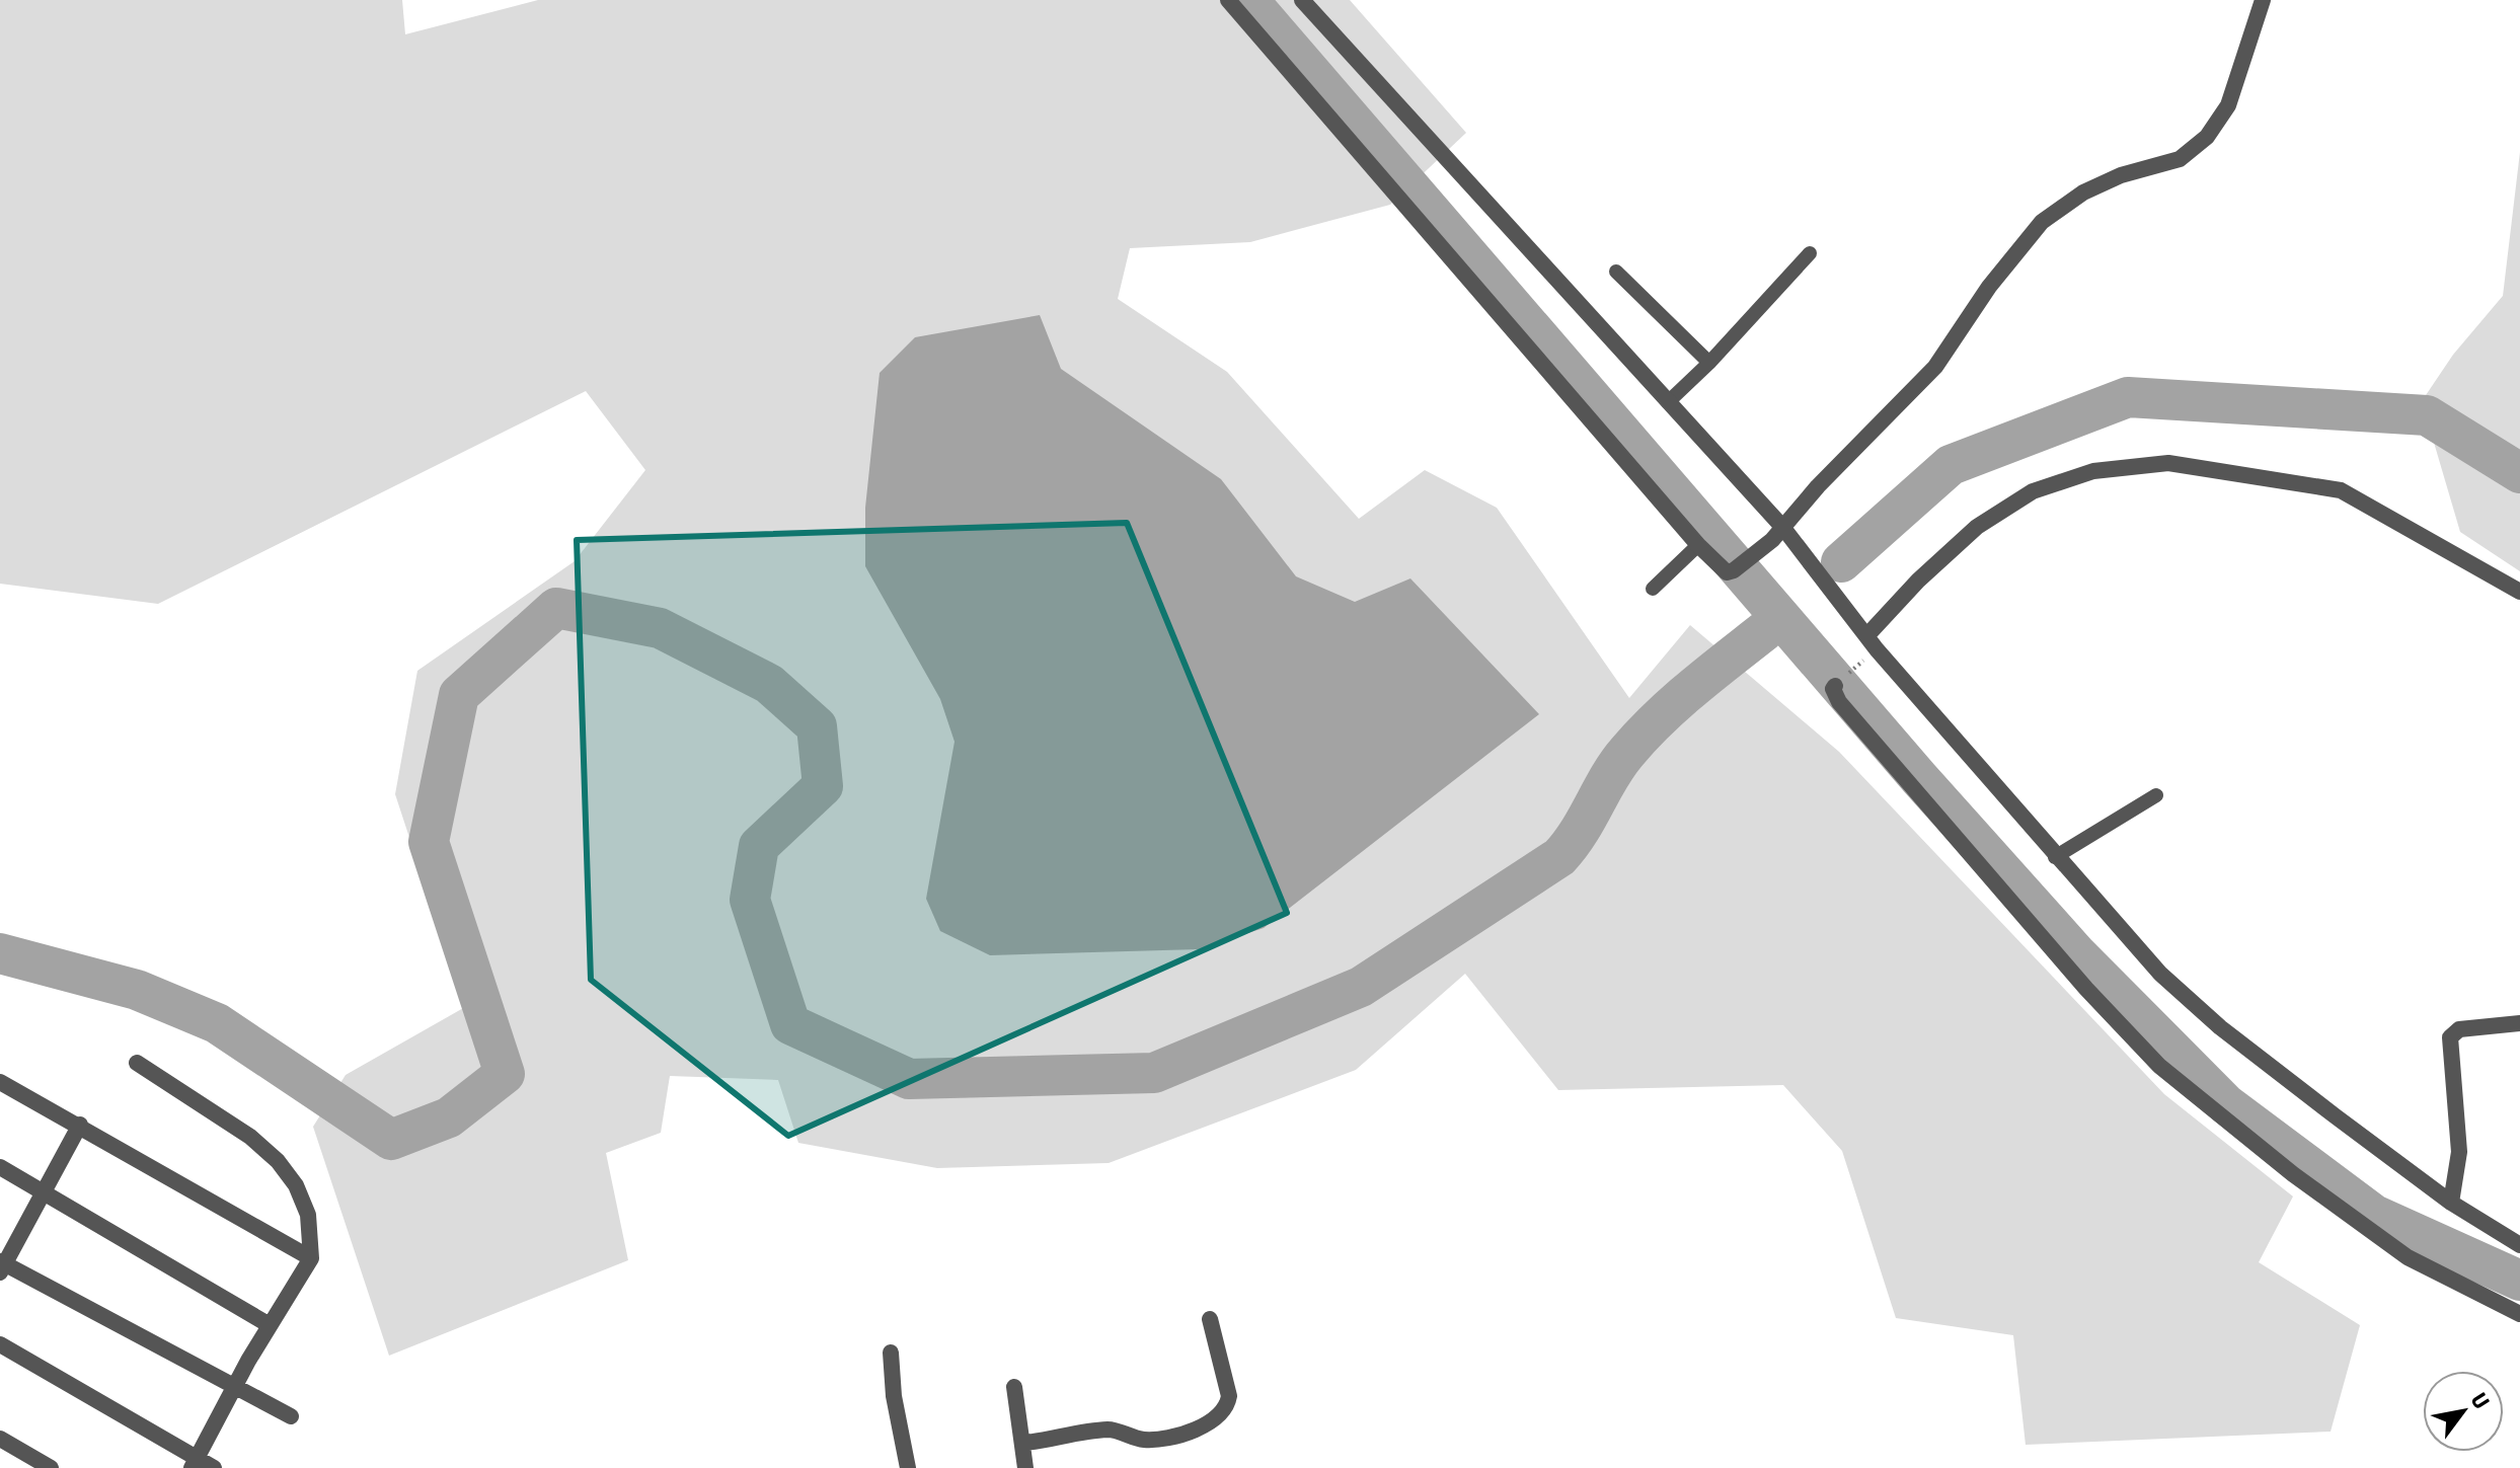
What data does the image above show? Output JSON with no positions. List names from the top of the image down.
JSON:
{
  "north": "top right"
}
